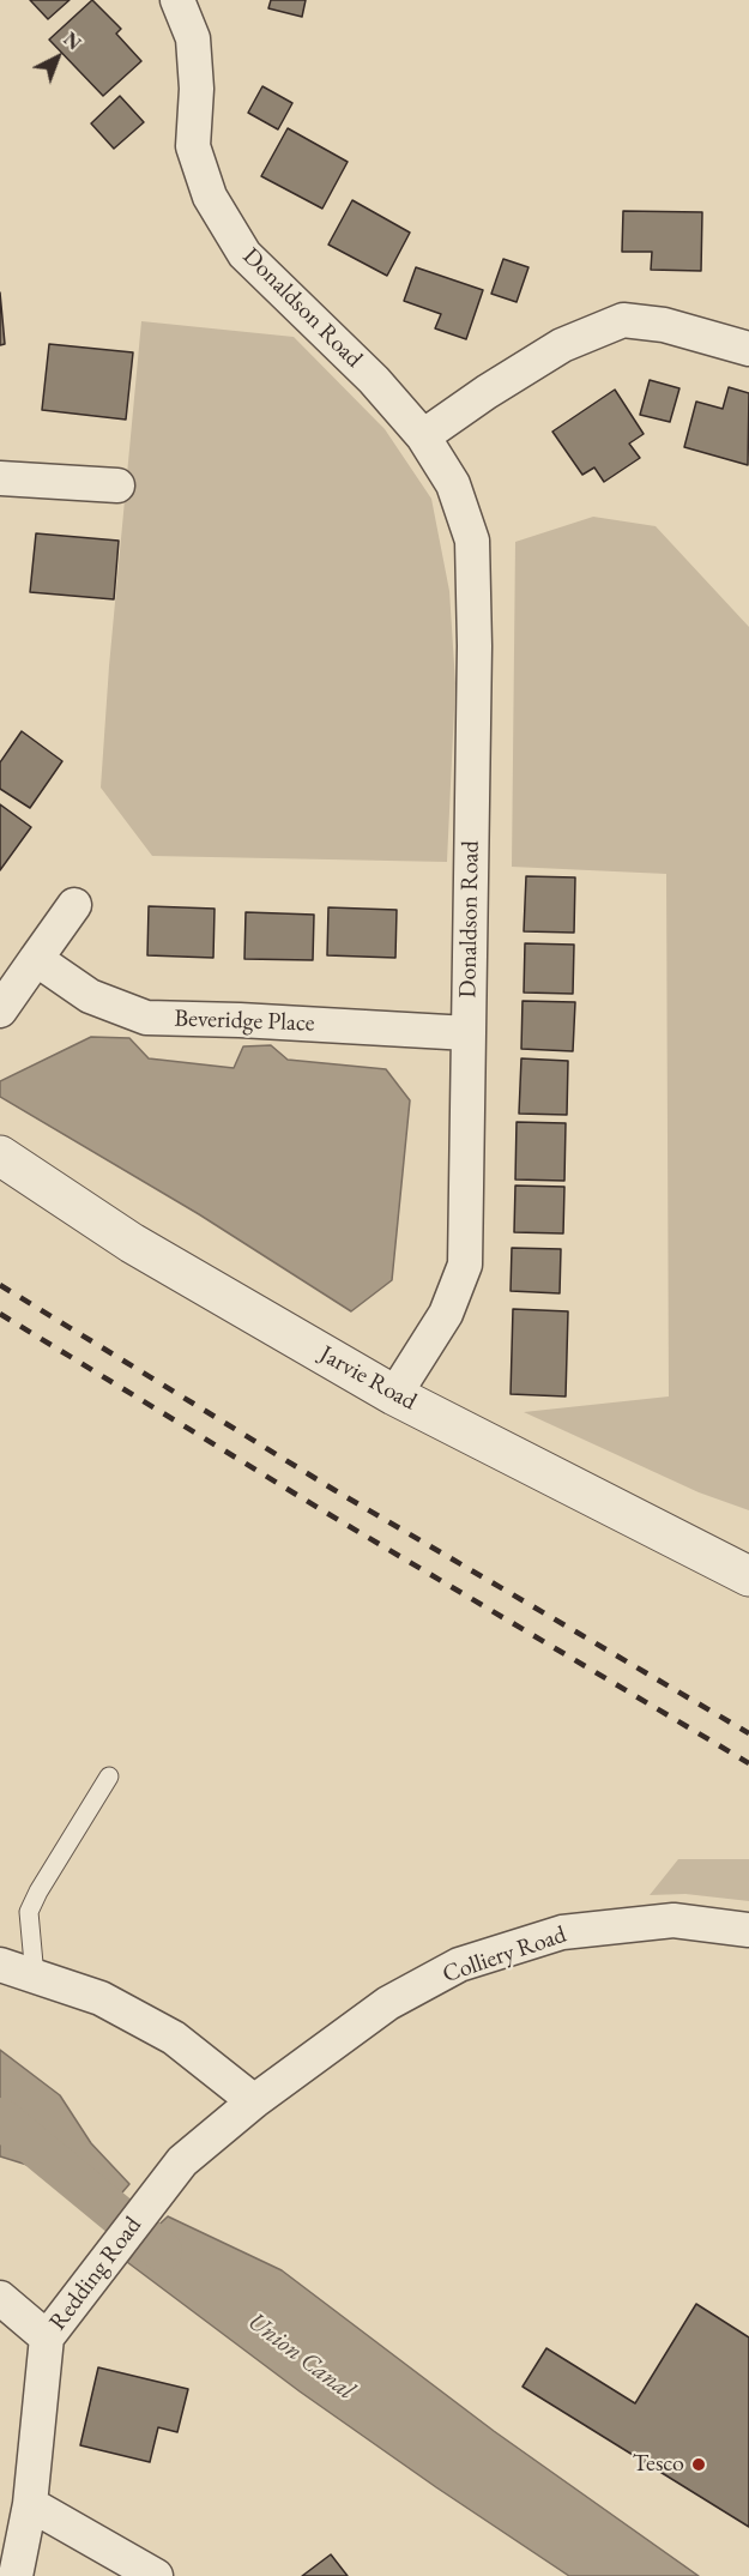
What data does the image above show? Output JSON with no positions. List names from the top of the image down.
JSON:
{
  "streets": {
    "street": [
      "Donaldson Road",
      "Beveridge Place",
      "Jarvie Road",
      "Colliery Road",
      "Redding Road"
    ]
  },
  "crossings": [
    ["Donaldson Road", "Beveridge Place"],
    ["Donaldson Road", "Jarvie Road"],
    ["Colliery Road", "Redding Road"]
  ],
  "water": ["Union Canal"],
  "places": ["Tesco"],
  "north": "top right"
}
